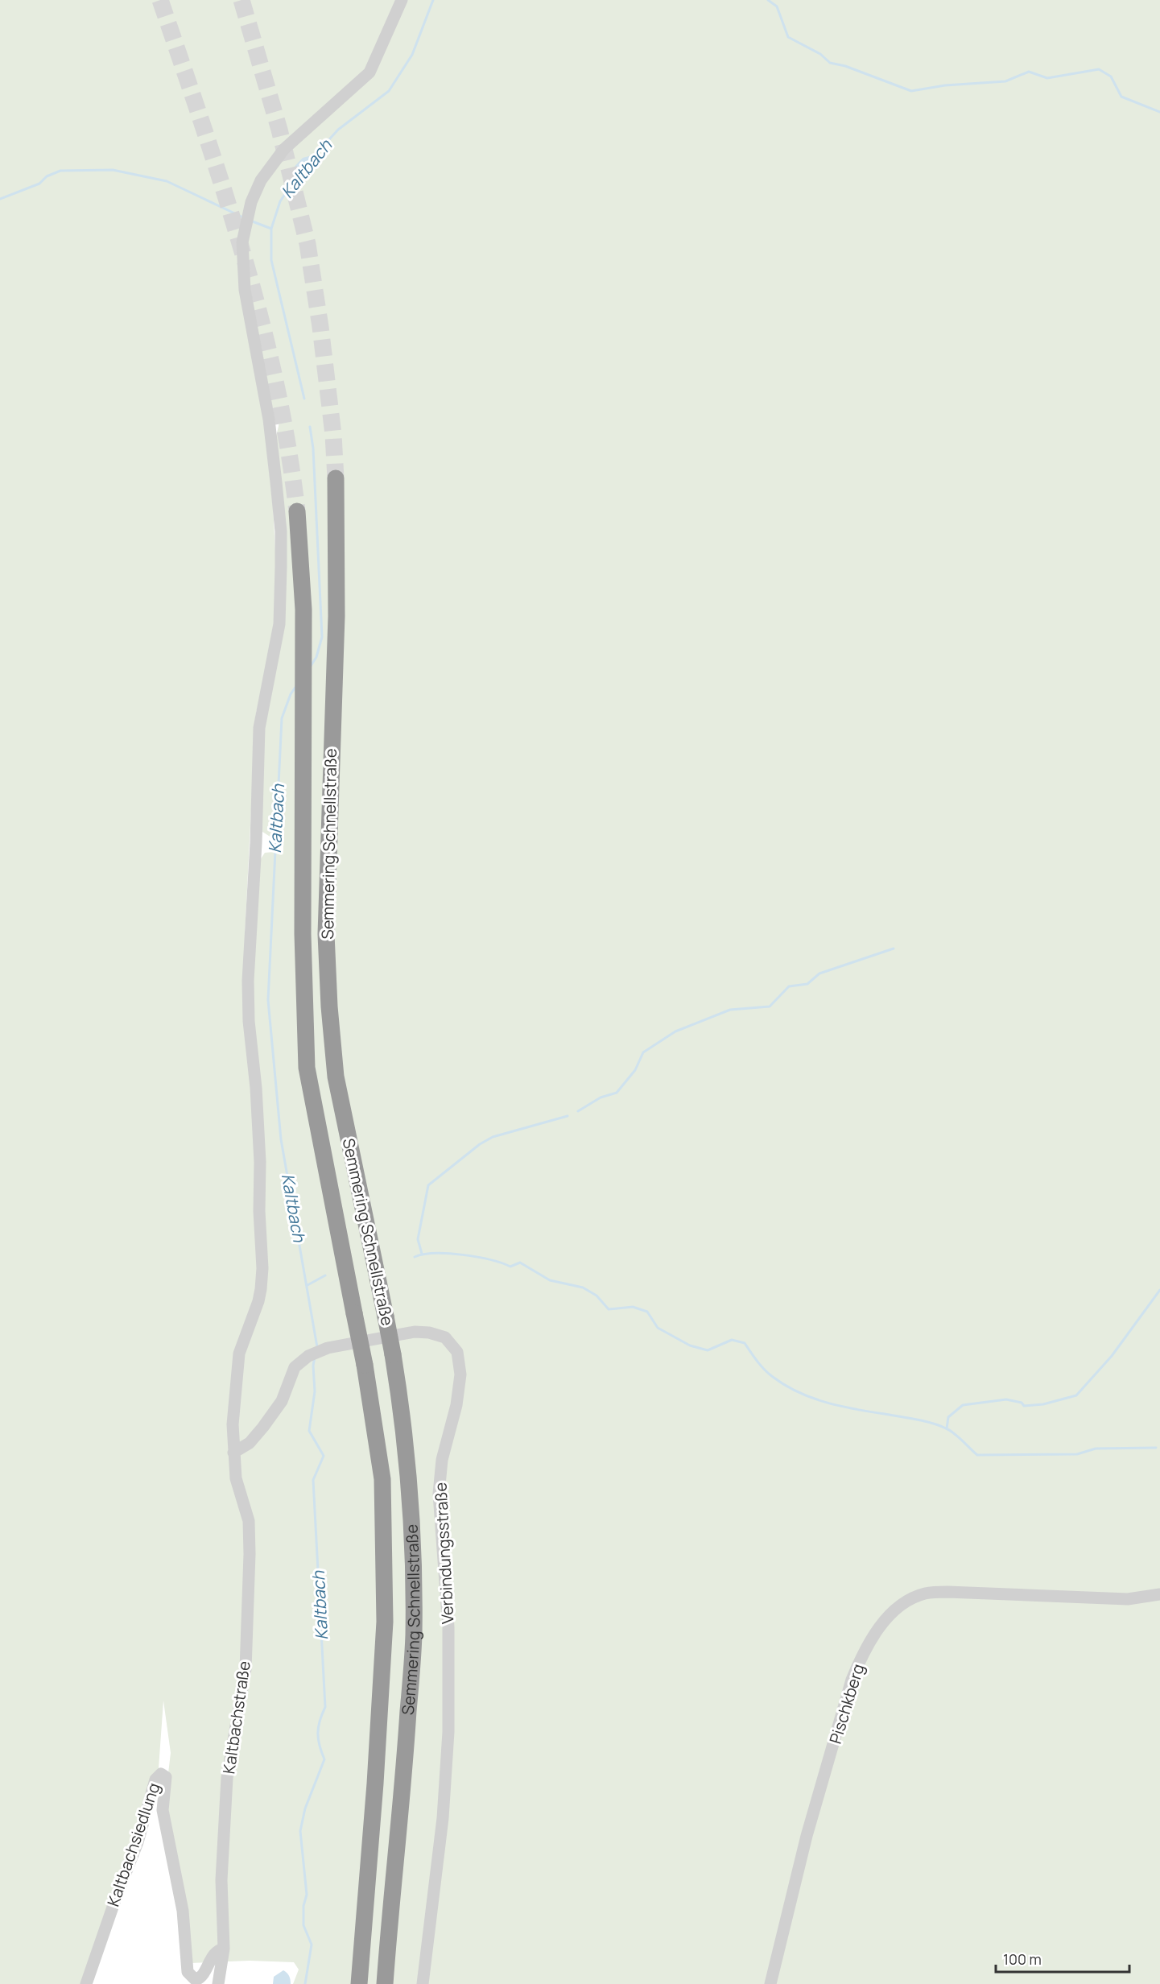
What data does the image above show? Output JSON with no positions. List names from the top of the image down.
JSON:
{
  "streets": {
    "highway": ["Semmering Schnellstraße"],
    "street": [
      "Verbindungsstraße",
      "Pischkberg",
      "Kaltbachstraße",
      "Kaltbachsiedlung"
    ]
  },
  "crossings": [
    ["Verbindungsstraße", "Kaltbachstraße"],
    ["Kaltbachstraße", "Kaltbachsiedlung"]
  ],
  "water": ["Kaltbach"],
  "scale_bar": "100 m"
}
